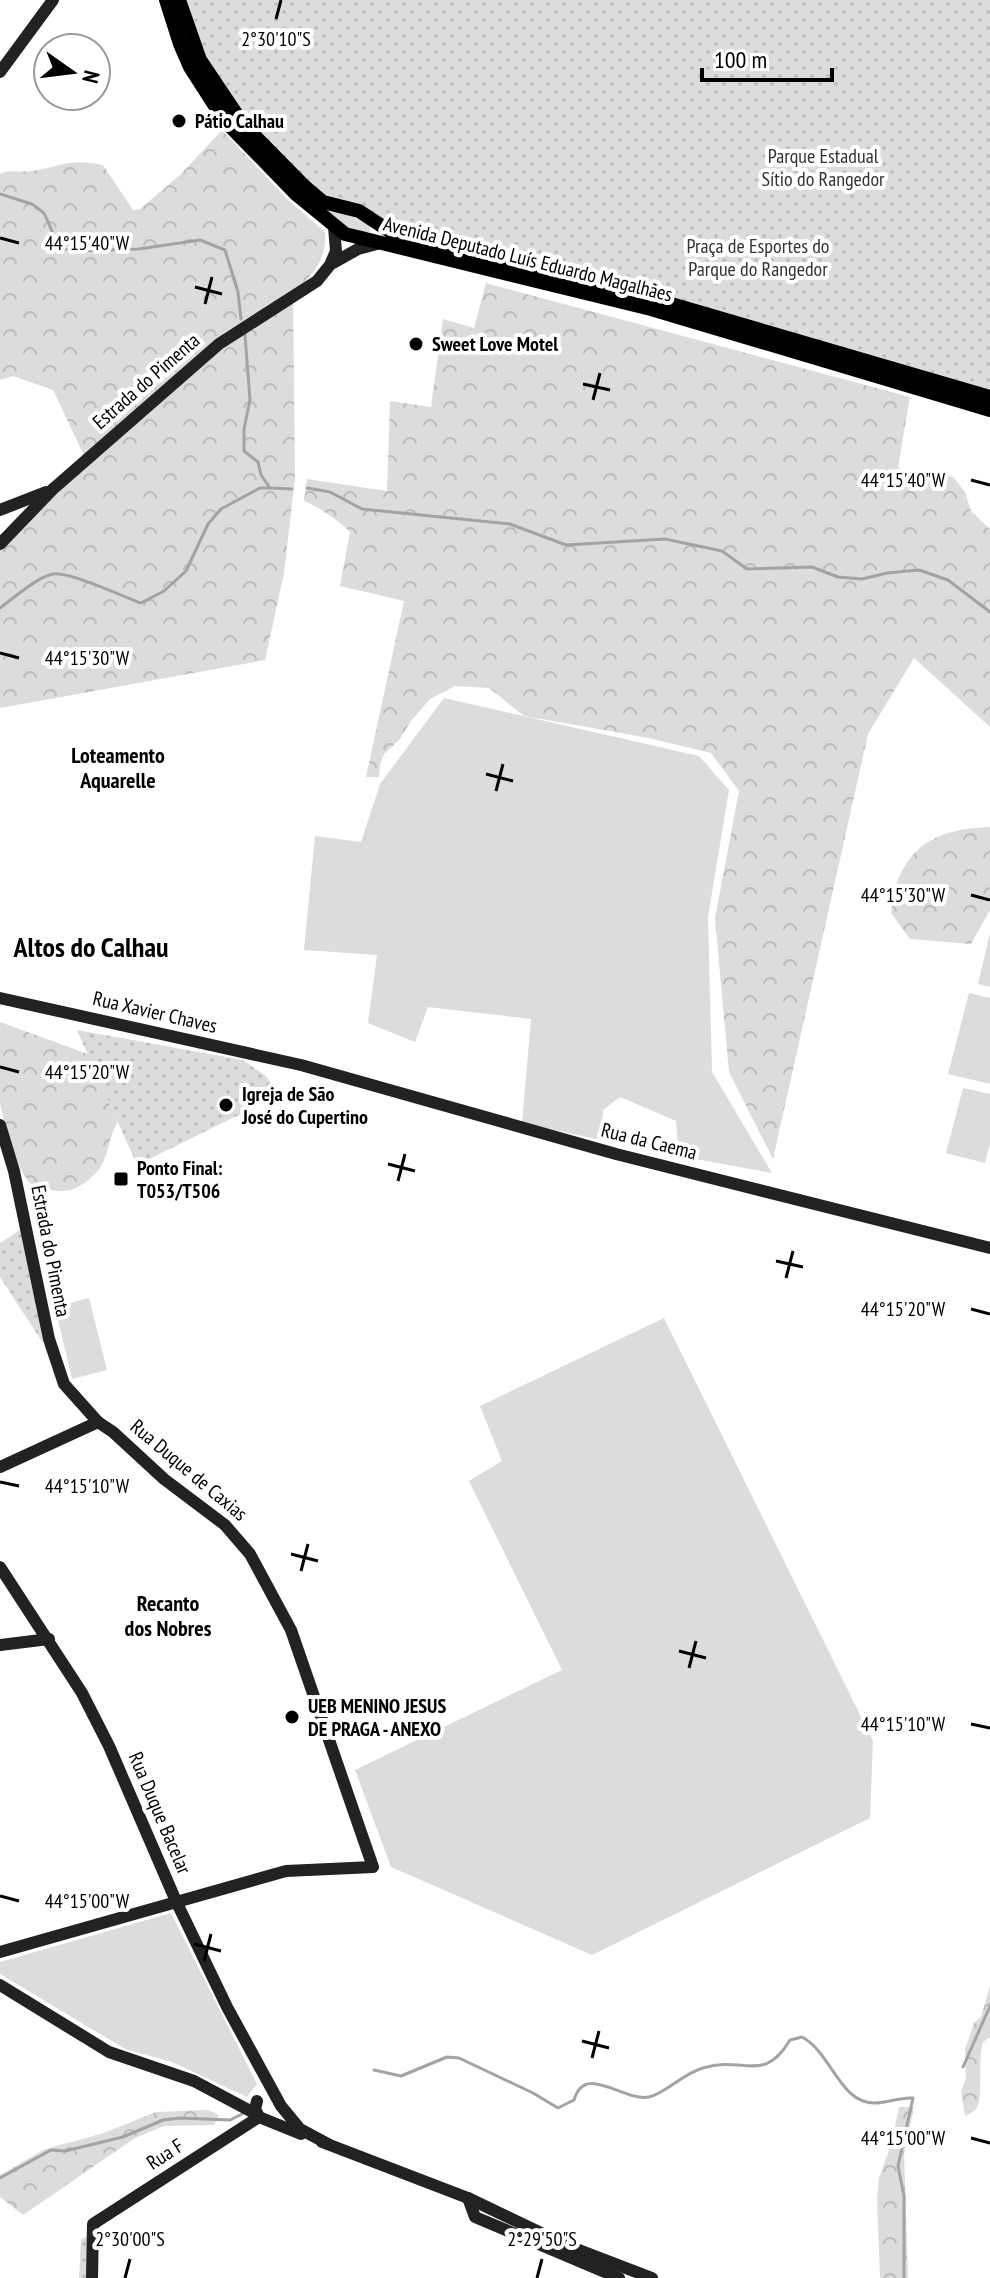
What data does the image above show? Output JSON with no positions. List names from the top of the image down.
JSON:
{
  "streets": {
    "main road": [
      "Avenida Deputado Luís Eduardo Magalhães",
      "Estrada do Pimenta",
      "Rua Xavier Chaves",
      "Rua da Caema",
      "Rua Duque de Caxias",
      "Rua Duque Bacelar",
      "Rua F"
    ]
  },
  "crossings": [
    ["Avenida Deputado Luís Eduardo Magalhães", "Estrada do Pimenta"],
    ["Estrada do Pimenta", "Rua Duque de Caxias"],
    ["Rua Xavier Chaves", "Rua da Caema"],
    ["Rua Duque de Caxias", "Rua Duque Bacelar"],
    ["Rua Duque Bacelar", "Rua F"]
  ],
  "districts": ["Loteamento Aquarelle", "Altos do Calhau", "Recanto dos Nobres"],
  "parks": ["Parque Estadual Sítio do Rangedor", "Praça de Esportes do Parque do Rangedor"],
  "places": {
    "other": [
      "Pátio Calhau",
      "Sweet Love Motel",
      "Igreja de São José do Cupertino",
      "UEB MENINO JESUS DE PRAGA - ANEXO"
    ],
    "transit": ["Ponto Final: T053/T506"]
  },
  "scale_bar": "100 m",
  "north": "right",
  "coordinates": [
    "2°30'10\"S",
    "44°15'40\"W",
    "44°15'30\"W",
    "44°15'20\"W",
    "44°15'10\"W",
    "44°15'00\"W",
    "2°30'00\"S",
    "2°29'50\"S"
  ]
}
